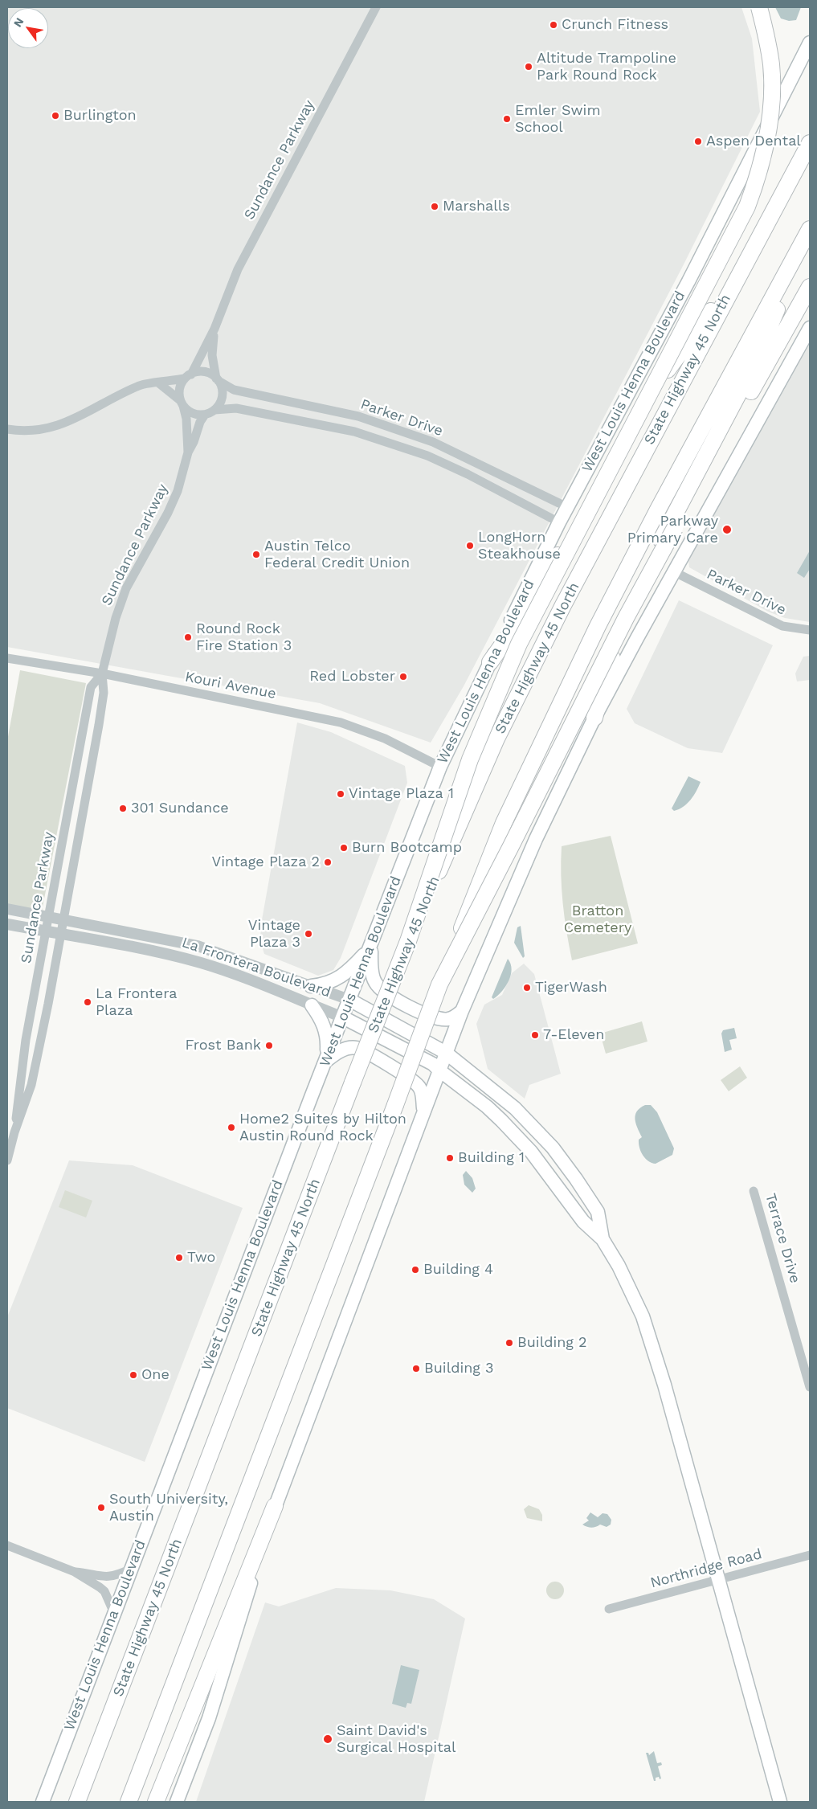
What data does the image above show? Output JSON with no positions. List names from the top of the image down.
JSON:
{
  "streets": {
    "highway": ["State Highway 45 North"],
    "main road": ["West Louis Henna Boulevard", "La Frontera Boulevard"],
    "street": [
      "Sundance Parkway",
      "Parker Drive",
      "Kouri Avenue",
      "Terrace Drive",
      "Northridge Road"
    ]
  },
  "crossings": [
    ["Sundance Parkway", "Parker Drive"],
    ["Sundance Parkway", "Kouri Avenue"],
    ["Sundance Parkway", "La Frontera Boulevard"],
    ["West Louis Henna Boulevard", "Parker Drive"],
    ["West Louis Henna Boulevard", "Kouri Avenue"],
    ["West Louis Henna Boulevard", "La Frontera Boulevard"]
  ],
  "parks": ["Bratton Cemetery"],
  "places": [
    "Crunch Fitness",
    "Altitude Trampoline Park Round Rock",
    "Burlington",
    "Emler Swim School",
    "Aspen Dental",
    "Marshalls",
    "Parkway Primary Care",
    "LongHorn Steakhouse",
    "Austin Telco Federal Credit Union",
    "Round Rock Fire Station 3",
    "Red Lobster",
    "Vintage Plaza 1",
    "301 Sundance",
    "Burn Bootcamp",
    "Vintage Plaza 2",
    "Vintage Plaza 3",
    "TigerWash",
    "La Frontera Plaza",
    "7-Eleven",
    "Frost Bank",
    "Home2 Suites by Hilton Austin Round Rock",
    "Building 1",
    "Two",
    "Building 4",
    "Building 2",
    "Building 3",
    "One",
    "South University, Austin",
    "Saint David's Surgical Hospital"
  ],
  "north": "top left"
}
